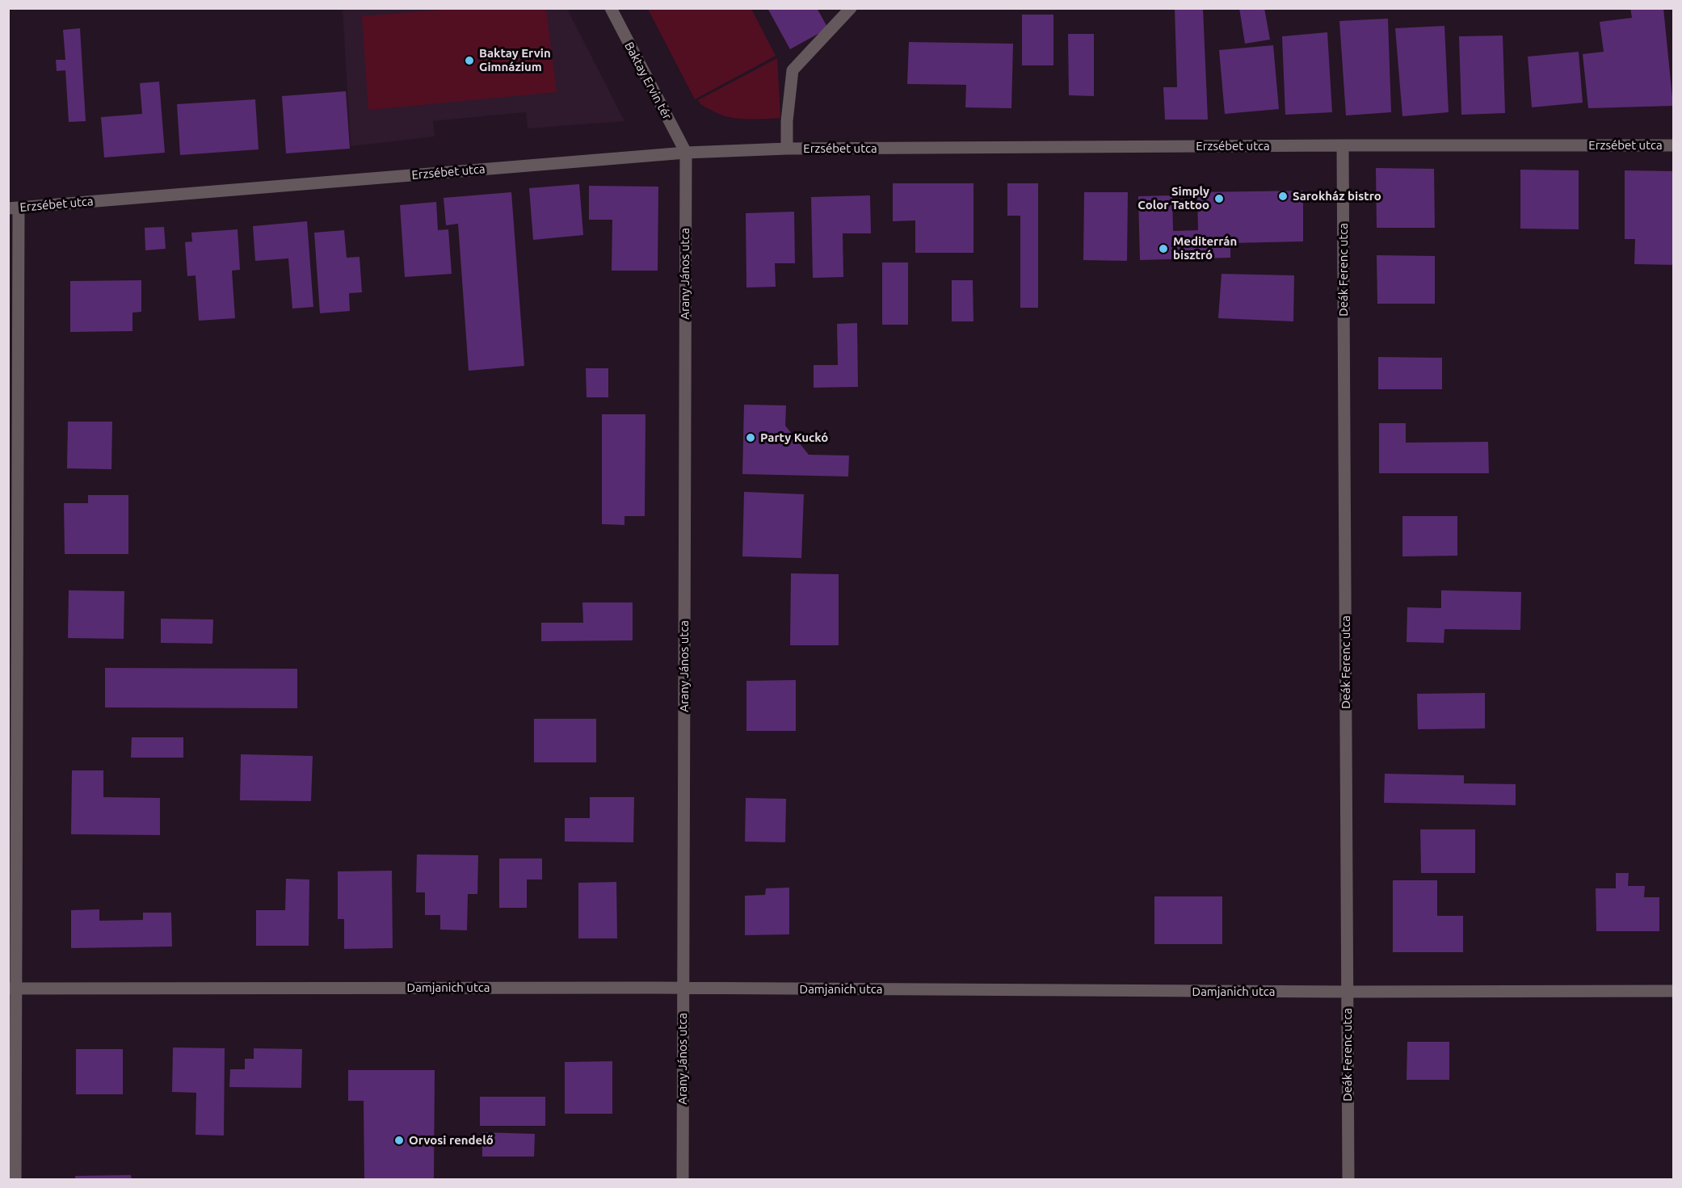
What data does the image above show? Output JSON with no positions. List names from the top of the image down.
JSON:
{
  "streets": {
    "street": [
      "Baktay Ervin tér",
      "Erzsébet utca",
      "Deák Ferenc utca",
      "Arany János utca",
      "Damjanich utca"
    ]
  },
  "crossings": [
    ["Baktay Ervin tér", "Erzsébet utca"],
    ["Baktay Ervin tér", "Arany János utca"],
    ["Erzsébet utca", "Deák Ferenc utca"],
    ["Erzsébet utca", "Arany János utca"],
    ["Deák Ferenc utca", "Damjanich utca"],
    ["Arany János utca", "Damjanich utca"]
  ],
  "places": [
    "Baktay Ervin Gimnázium",
    "Sarokház bistro",
    "Simply Color Tattoo",
    "Mediterrán bisztró",
    "Party Kuckó",
    "Orvosi rendelő"
  ]
}
